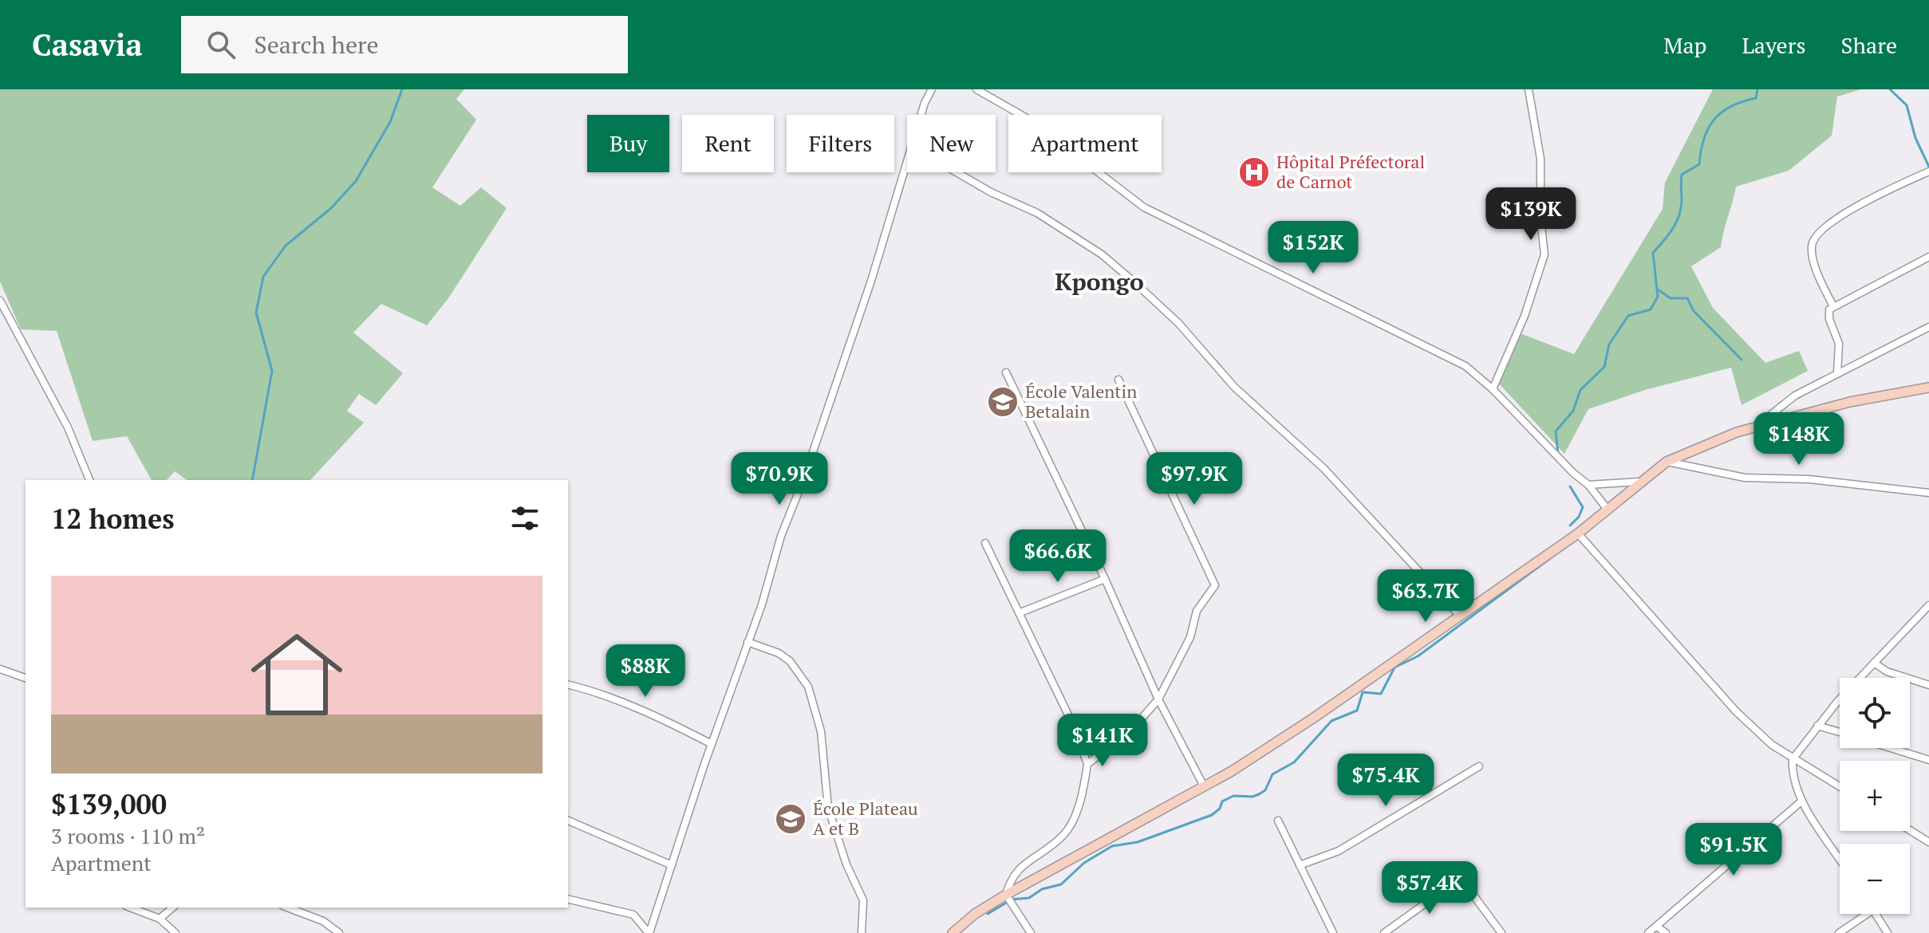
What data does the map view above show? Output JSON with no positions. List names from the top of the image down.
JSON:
{
  "districts": ["Kpongo"],
  "places": {
    "hospital": ["Hôpital Préfectoral de Carnot"],
    "school or university": ["École Valentin Betalain", "École Plateau A et B"]
  },
  "page": {
    "header": "Casavia",
    "search": "Search here",
    "nav": ["Map", "Layers", "Share"],
    "chip": [
      "Buy",
      "Rent",
      "Filters",
      "New",
      "Apartment"
    ],
    "price": [
      "$139K",
      "$152K",
      "$148K",
      "$70.9K",
      "$97.9K",
      "$66.6K",
      "$63.7K",
      "$88K",
      "$141K",
      "$75.4K",
      "$91.5K",
      "$57.4K"
    ],
    "heading": "12 homes",
    "list": [
      {
        "name": "$139,000",
        "note": "3 rooms · 110 m² · Apartment"
      }
    ],
    "map_buttons": ["+", "−"]
  }
}
